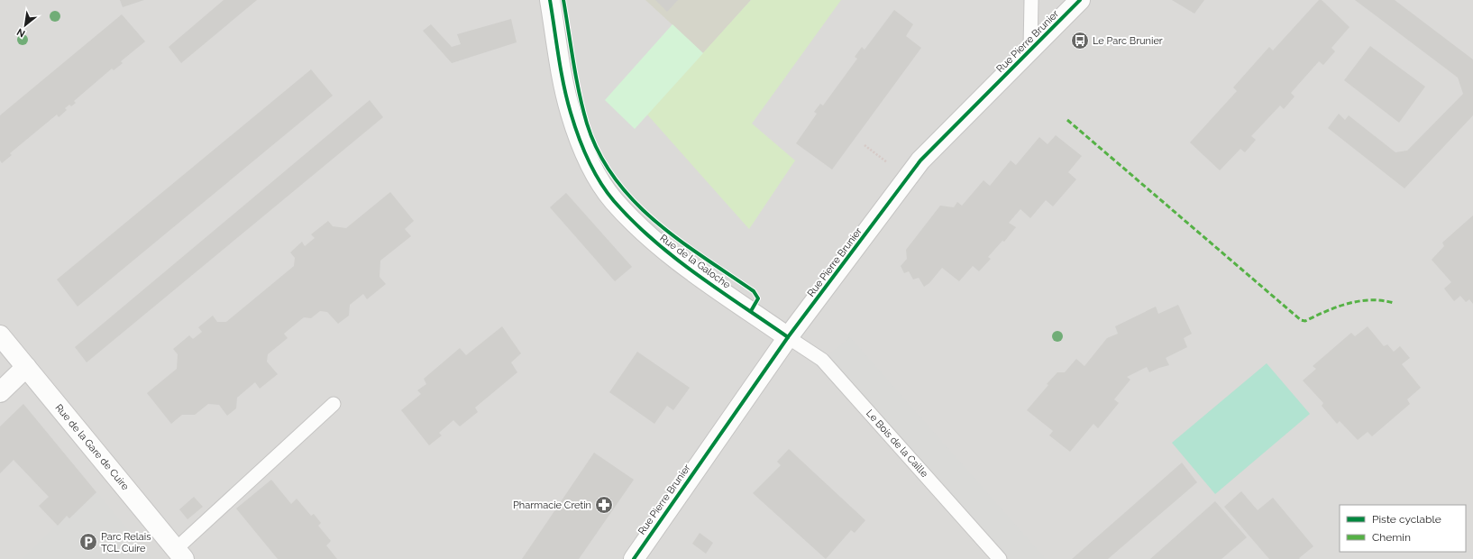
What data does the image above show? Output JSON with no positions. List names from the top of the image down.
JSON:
{
  "streets": {
    "street": ["Rue Pierre Brunier", "Rue de la Galoche", "Rue de la Gare de Cuire"],
    "lane": ["Le Bois de la Caille"]
  },
  "crossings": [
    ["Rue Pierre Brunier", "Rue de la Galoche"],
    ["Rue Pierre Brunier", "Le Bois de la Caille"],
    ["Rue de la Galoche", "Le Bois de la Caille"]
  ],
  "places": {
    "bus stop": ["Le Parc Brunier"],
    "pharmacy": ["Pharmacie Cretin"],
    "parking": ["Parc Relais TCL Cuire"]
  },
  "legend": ["Piste cyclable", "Chemin"],
  "north": "bottom left"
}
